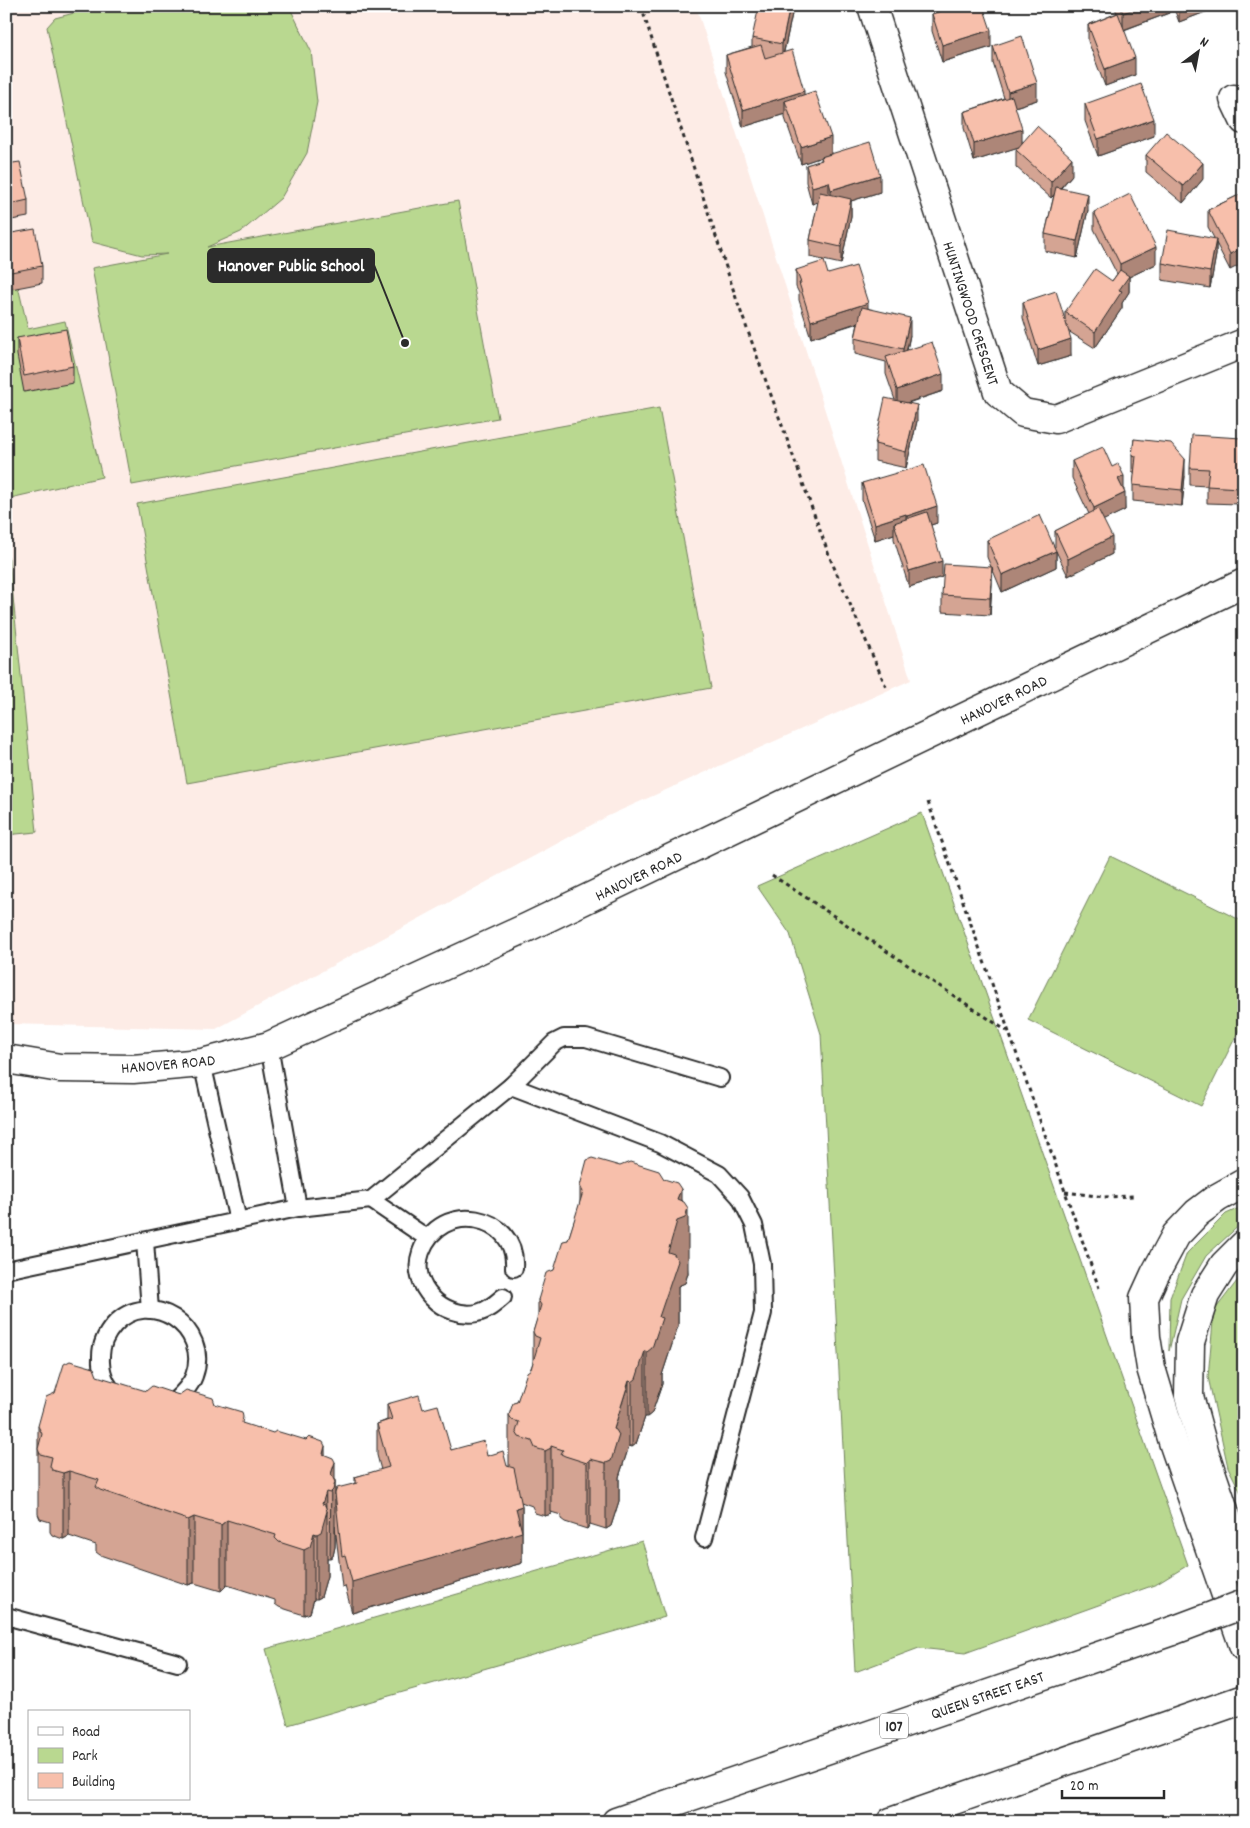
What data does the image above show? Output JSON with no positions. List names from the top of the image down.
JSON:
{
  "streets": {
    "main road": [
      "HUNTINGWOOD CRESCENT",
      "HANOVER ROAD",
      "QUEEN STREET EAST",
      "107"
    ]
  },
  "places": ["Hanover Public School"],
  "legend": ["Road", "Park", "Building"],
  "scale_bar": "20 m",
  "north": "top right"
}
